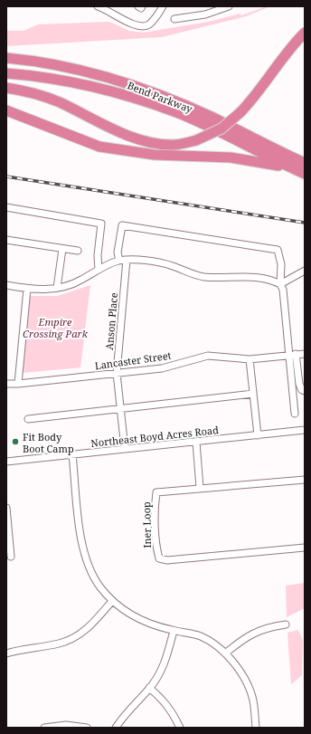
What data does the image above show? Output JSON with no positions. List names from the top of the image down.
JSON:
{
  "streets": {
    "highway": ["Bend Parkway"],
    "street": [
      "Anson Place",
      "Lancaster Street",
      "Northeast Boyd Acres Road",
      "Iner Loop"
    ]
  },
  "crossings": [
    ["Anson Place", "Lancaster Street"],
    ["Anson Place", "Northeast Boyd Acres Road"]
  ],
  "parks": ["Empire Crossing Park"],
  "places": ["Fit Body Boot Camp"]
}
